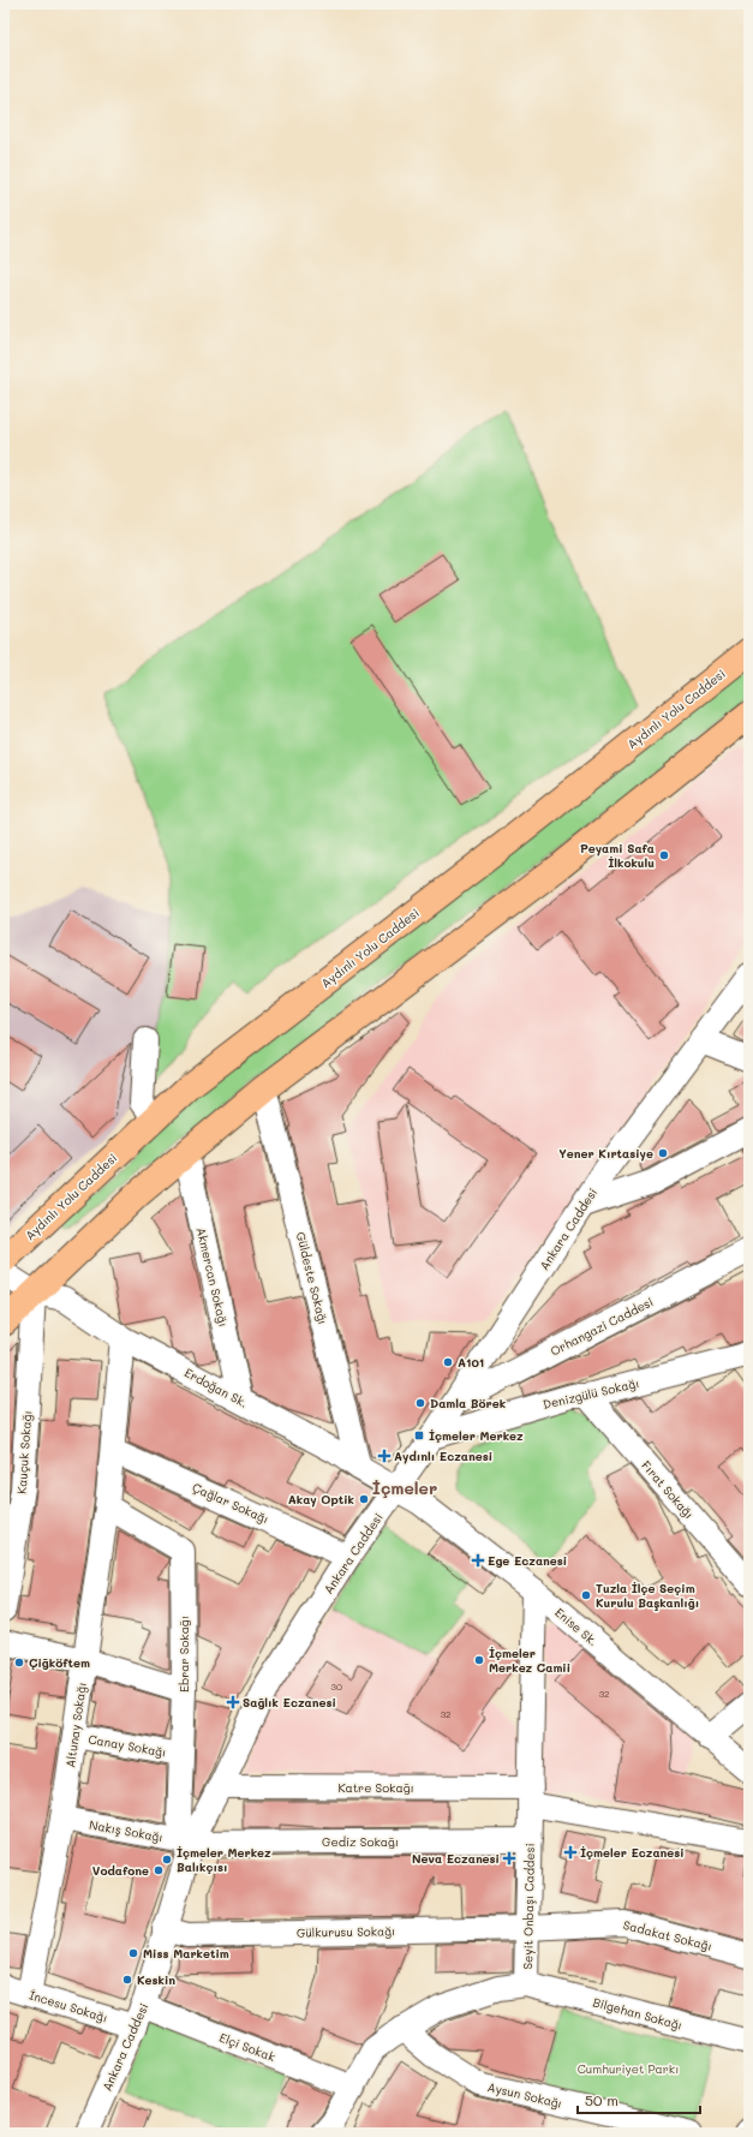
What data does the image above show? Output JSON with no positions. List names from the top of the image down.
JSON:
{
  "streets": {
    "main road": ["Aydınlı Yolu Caddesi"],
    "street": [
      "Ankara Caddesi",
      "Akmercan Sokağı",
      "Güldeste Sokağı",
      "Orhangazi Caddesi",
      "Erdoğan Sk.",
      "Denizgülü Sokağı",
      "Kauçuk Sokağı",
      "Fırat Sokağı",
      "Çağlar Sokağı",
      "Enise Sk.",
      "Ebrar Sokağı",
      "Altunay Sokağı",
      "Canay Sokağı",
      "Katre Sokağı",
      "Nakış Sokağı",
      "Gediz Sokağı",
      "Seyit Onbaşı Caddesi",
      "Gülkurusu Sokağı",
      "Sadakat Sokağı",
      "İncesu Sokağı",
      "Bilgehan Sokağı",
      "Elçi Sokak",
      "Aysun Sokağı"
    ]
  },
  "crossings": [
    ["Ankara Caddesi", "Orhangazi Caddesi"],
    ["Ankara Caddesi", "Erdoğan Sk."],
    ["Ankara Caddesi", "Denizgülü Sokağı"],
    ["Ankara Caddesi", "Çağlar Sokağı"],
    ["Ankara Caddesi", "Enise Sk."],
    ["Ankara Caddesi", "Ebrar Sokağı"],
    ["Ankara Caddesi", "Katre Sokağı"],
    ["Ankara Caddesi", "Nakış Sokağı"],
    ["Ankara Caddesi", "Gediz Sokağı"],
    ["Ankara Caddesi", "Gülkurusu Sokağı"],
    ["Ankara Caddesi", "İncesu Sokağı"],
    ["Ankara Caddesi", "Elçi Sokak"],
    ["Akmercan Sokağı", "Erdoğan Sk."],
    ["Güldeste Sokağı", "Erdoğan Sk."],
    ["Erdoğan Sk.", "Kauçuk Sokağı"],
    ["Erdoğan Sk.", "Enise Sk."],
    ["Erdoğan Sk.", "Altunay Sokağı"],
    ["Denizgülü Sokağı", "Fırat Sokağı"],
    ["Çağlar Sokağı", "Altunay Sokağı"],
    ["Enise Sk.", "Seyit Onbaşı Caddesi"],
    ["Ebrar Sokağı", "Altunay Sokağı"],
    ["Ebrar Sokağı", "Canay Sokağı"],
    ["Ebrar Sokağı", "Nakış Sokağı"],
    ["Ebrar Sokağı", "Gediz Sokağı"],
    ["Altunay Sokağı", "Canay Sokağı"],
    ["Altunay Sokağı", "Nakış Sokağı"],
    ["Altunay Sokağı", "İncesu Sokağı"],
    ["Katre Sokağı", "Seyit Onbaşı Caddesi"],
    ["Nakış Sokağı", "Gediz Sokağı"],
    ["Gediz Sokağı", "Seyit Onbaşı Caddesi"],
    ["Seyit Onbaşı Caddesi", "Gülkurusu Sokağı"],
    ["Seyit Onbaşı Caddesi", "Sadakat Sokağı"],
    ["Seyit Onbaşı Caddesi", "Bilgehan Sokağı"],
    ["Seyit Onbaşı Caddesi", "Elçi Sokak"],
    ["Seyit Onbaşı Caddesi", "Aysun Sokağı"],
    ["Gülkurusu Sokağı", "Sadakat Sokağı"],
    ["İncesu Sokağı", "Elçi Sokak"]
  ],
  "districts": ["İçmeler"],
  "parks": ["Cumhuriyet Parkı"],
  "places": {
    "other": [
      "Peyami Safa İlkokulu",
      "Yener Kırtasiye",
      "A101",
      "Damla Börek",
      "Akay Optik",
      "Tuzla İlçe Seçim Kurulu Başkanlığı",
      "İçmeler Merkez Camii",
      "Çiğköftem",
      "İçmeler Merkez Balıkçısı",
      "Vodafone",
      "Miss Marketim",
      "Keskin"
    ],
    "transit": ["İçmeler Merkez"],
    "health": [
      "Aydınlı Eczanesi",
      "Ege Eczanesi",
      "Sağlık Eczanesi",
      "İçmeler Eczanesi",
      "Neva Eczanesi"
    ]
  },
  "house_numbers": ["30", "32", "32"],
  "scale_bar": "50 m"
}
